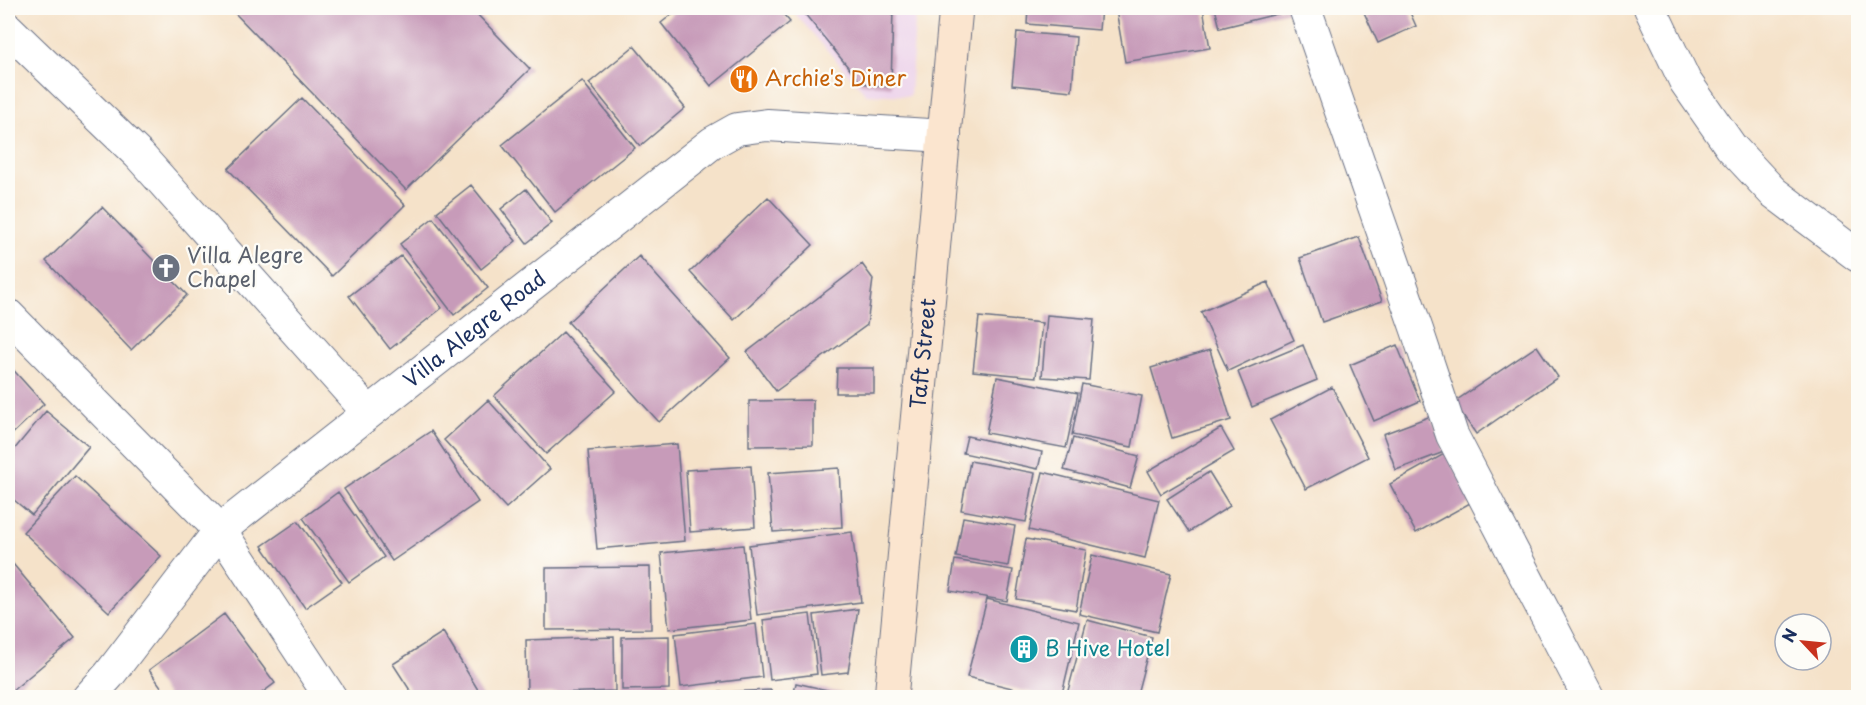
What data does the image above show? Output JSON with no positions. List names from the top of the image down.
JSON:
{
  "streets": {
    "main road": ["Taft Street"],
    "street": ["Villa Alegre Road"]
  },
  "crossings": [
    ["Villa Alegre Road", "Taft Street"]
  ],
  "places": {
    "restaurant": ["Archie's Diner"],
    "church": ["Villa Alegre Chapel"],
    "building": ["B Hive Hotel"]
  },
  "north": "top left"
}
